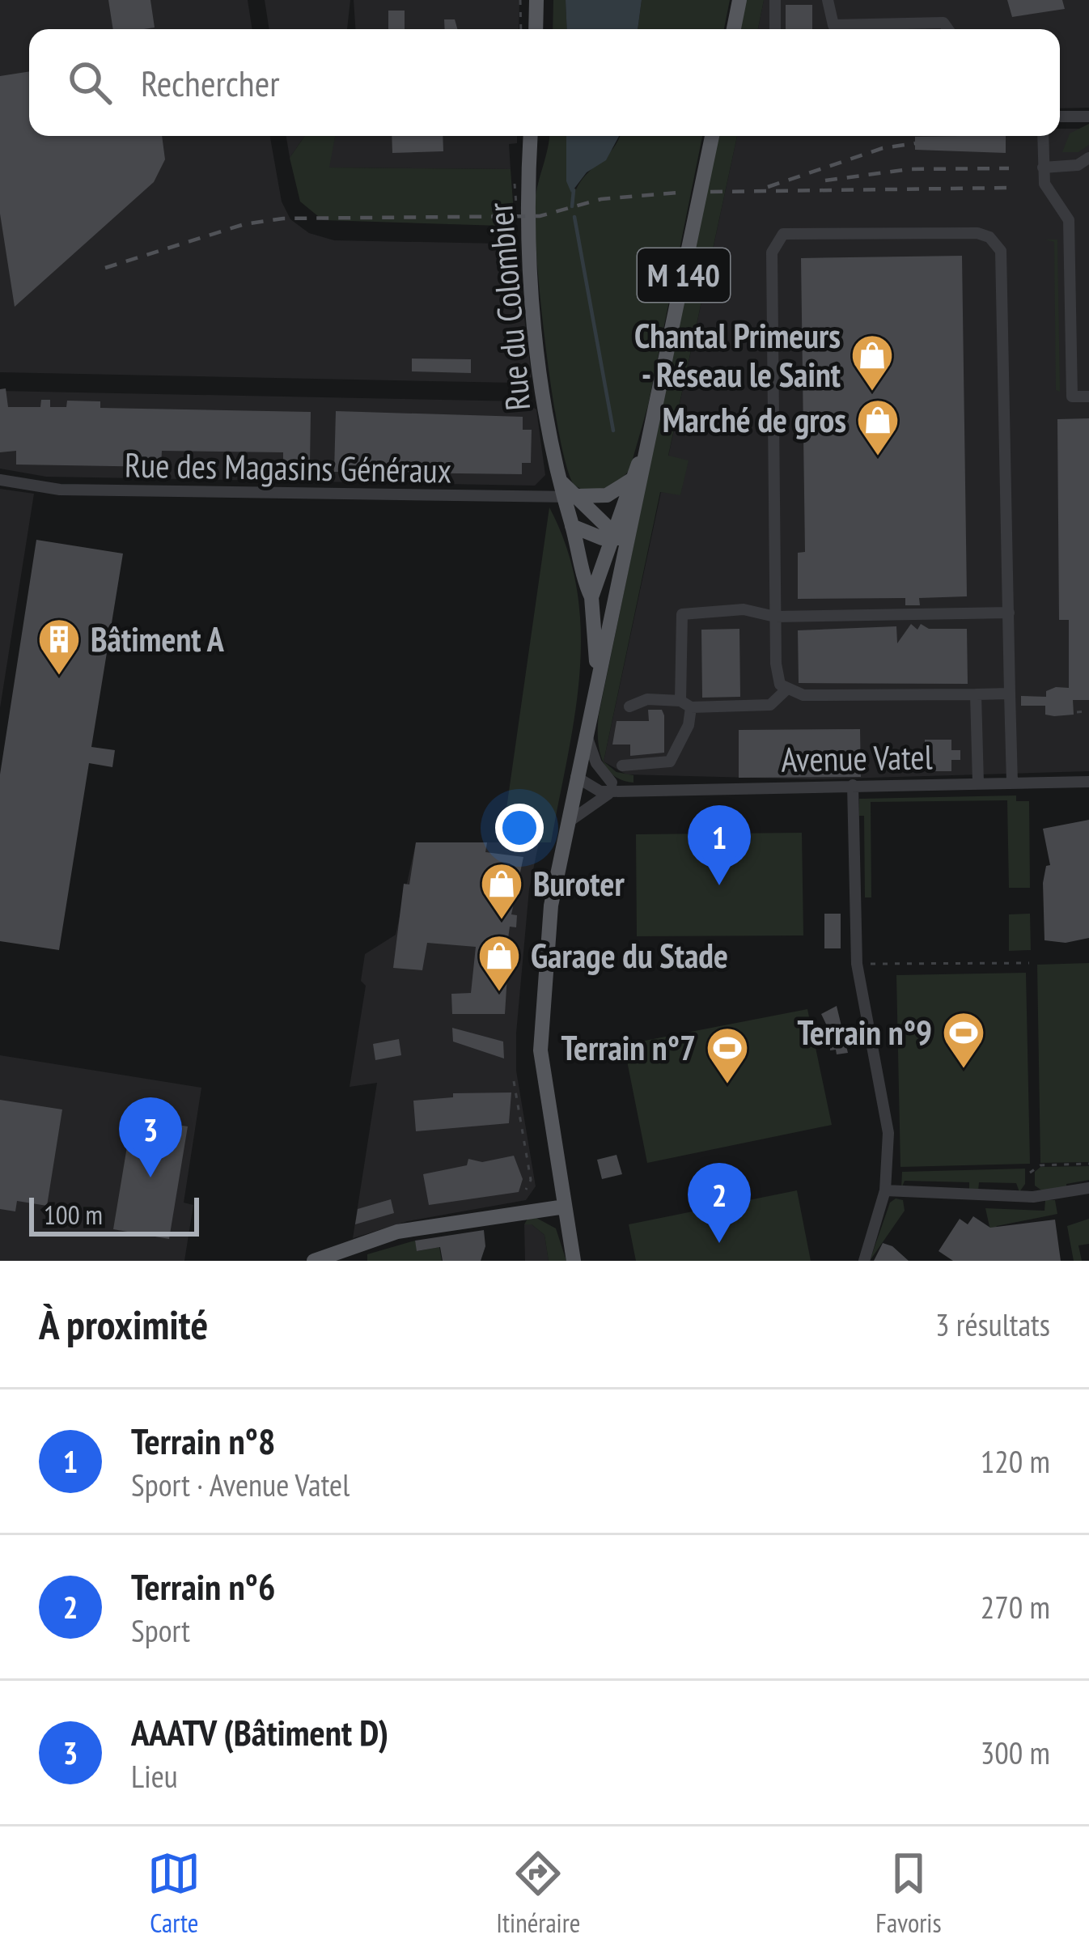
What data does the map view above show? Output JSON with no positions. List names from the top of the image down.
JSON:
{
  "streets": {
    "main road": ["M 140", "Rue du Colombier"],
    "street": ["Rue des Magasins Généraux", "Avenue Vatel"]
  },
  "crossings": [
    ["M 140", "Rue du Colombier"],
    ["Rue du Colombier", "Rue des Magasins Généraux"]
  ],
  "places": {
    "shop": [
      "Chantal Primeurs - Réseau le Saint",
      "Marché de gros",
      "Buroter",
      "Garage du Stade"
    ],
    "building": ["Bâtiment A"],
    "sports": ["Terrain n°9", "Terrain n°7"]
  },
  "scale_bar": "100 m",
  "page": {
    "search": "Rechercher",
    "pins": ["1", "3", "2"],
    "scale": "100 m",
    "heading": ["À proximité", "3 résultats"],
    "list": [
      {
        "mark": "1",
        "name": "Terrain n°8",
        "note": "Sport · Avenue Vatel",
        "value": "120 m"
      },
      {
        "mark": "2",
        "name": "Terrain n°6",
        "note": "Sport",
        "value": "270 m"
      },
      {
        "mark": "3",
        "name": "AAATV (Bâtiment D)",
        "note": "Lieu",
        "value": "300 m"
      }
    ],
    "nav": ["Carte", "Itinéraire", "Favoris"]
  }
}
